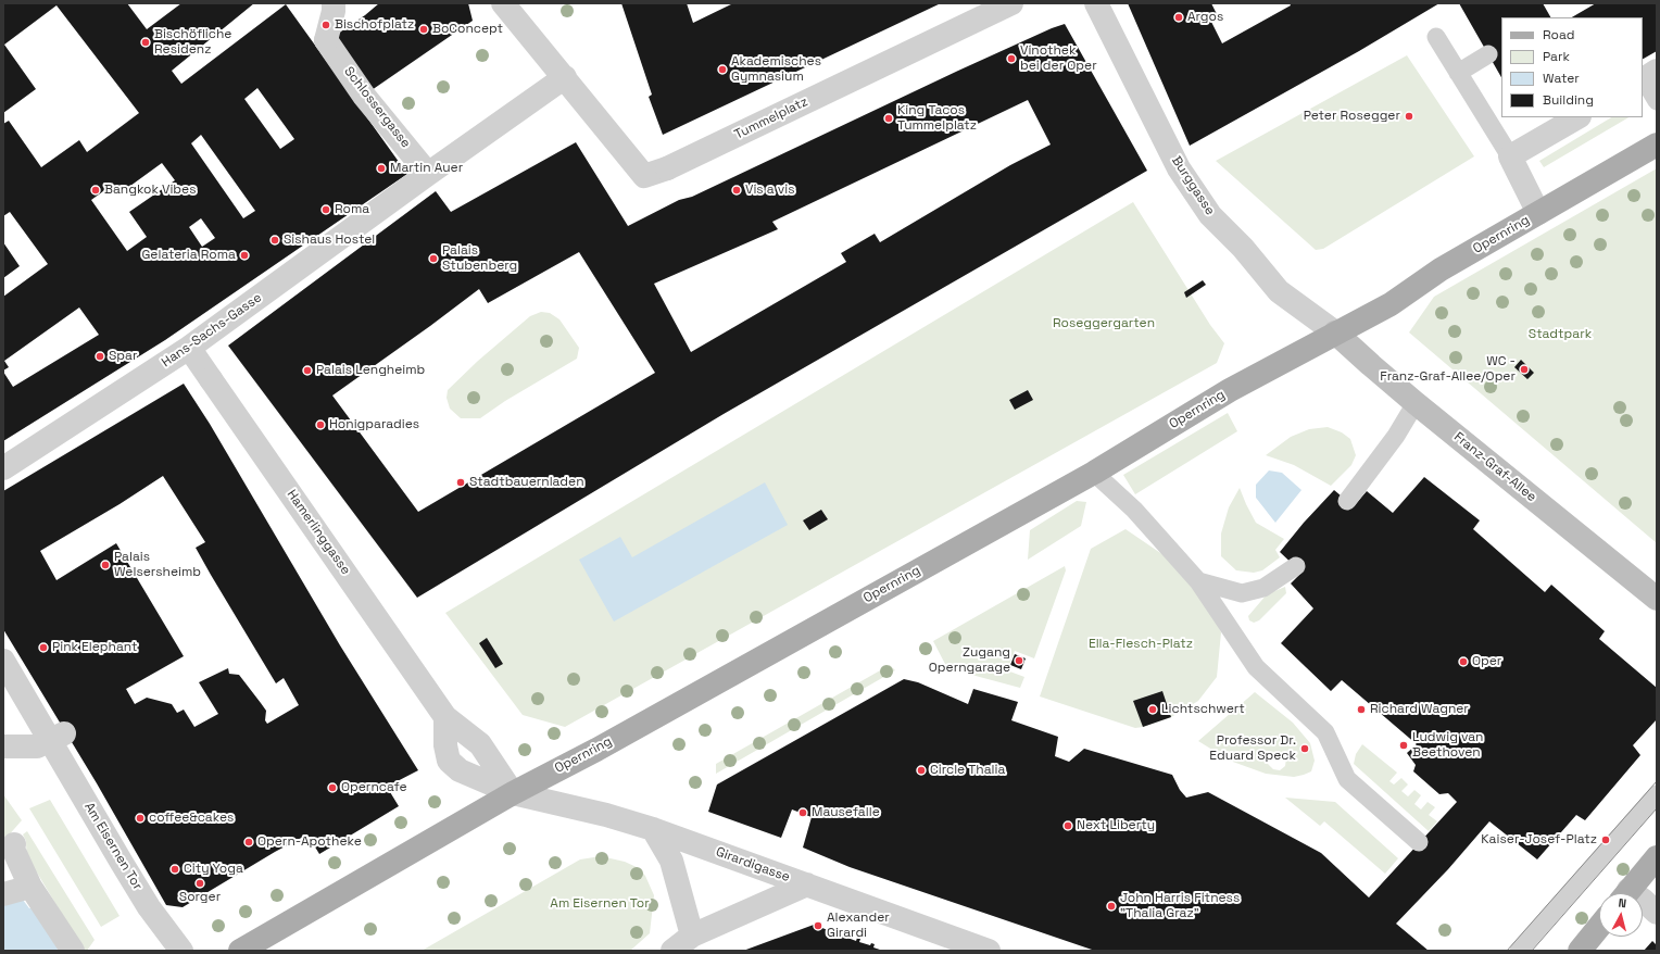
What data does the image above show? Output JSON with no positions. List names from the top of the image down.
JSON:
{
  "streets": {
    "main road": ["Opernring", "Franz-Graf-Allee"],
    "street": [
      "Schlossergasse",
      "Tummelplatz",
      "Burggasse",
      "Hans-Sachs-Gasse",
      "Hamerlinggasse",
      "Am Eisernen Tor",
      "Girardigasse"
    ]
  },
  "crossings": [
    ["Schlossergasse", "Hans-Sachs-Gasse"],
    ["Burggasse", "Opernring"],
    ["Burggasse", "Franz-Graf-Allee"],
    ["Opernring", "Franz-Graf-Allee"],
    ["Opernring", "Hamerlinggasse"],
    ["Opernring", "Girardigasse"],
    ["Hans-Sachs-Gasse", "Hamerlinggasse"],
    ["Hamerlinggasse", "Girardigasse"]
  ],
  "parks": [
    "Roseggergarten",
    "Stadtpark",
    "Ella-Flesch-Platz",
    "Am Eisernen Tor"
  ],
  "places": [
    "Argos",
    "Bischofplatz",
    "BoConcept",
    "Bischöfliche Residenz",
    "Vinothek bei der Oper",
    "Akademisches Gymnasium",
    "Peter Rosegger",
    "King Tacos Tummelplatz",
    "Martin Auer",
    "Bangkok Vibes",
    "Vis a vis",
    "Roma",
    "Sishaus Hostel",
    "Gelateria Roma",
    "Palais Stubenberg",
    "Spar",
    "WC - Franz-Graf-Allee/Oper",
    "Palais Lengheimb",
    "Honigparadies",
    "Stadtbauernladen",
    "Palais Welsersheimb",
    "Pink Elephant",
    "Zugang Operngarage",
    "Oper",
    "Lichtschwert",
    "Richard Wagner",
    "Ludwig van Beethoven",
    "Professor Dr. Eduard Speck",
    "Circle Thalia",
    "Operncafe",
    "Mausefalle",
    "coffee&cakes",
    "Next Liberty",
    "Kaiser-Josef-Platz",
    "Opern-Apotheke",
    "City Yoga",
    "Sorger",
    "John Harris Fitness \"Thalia Graz\"",
    "Alexander Girardi"
  ],
  "legend": [
    "Road",
    "Park",
    "Water",
    "Building"
  ],
  "north": "top"
}
